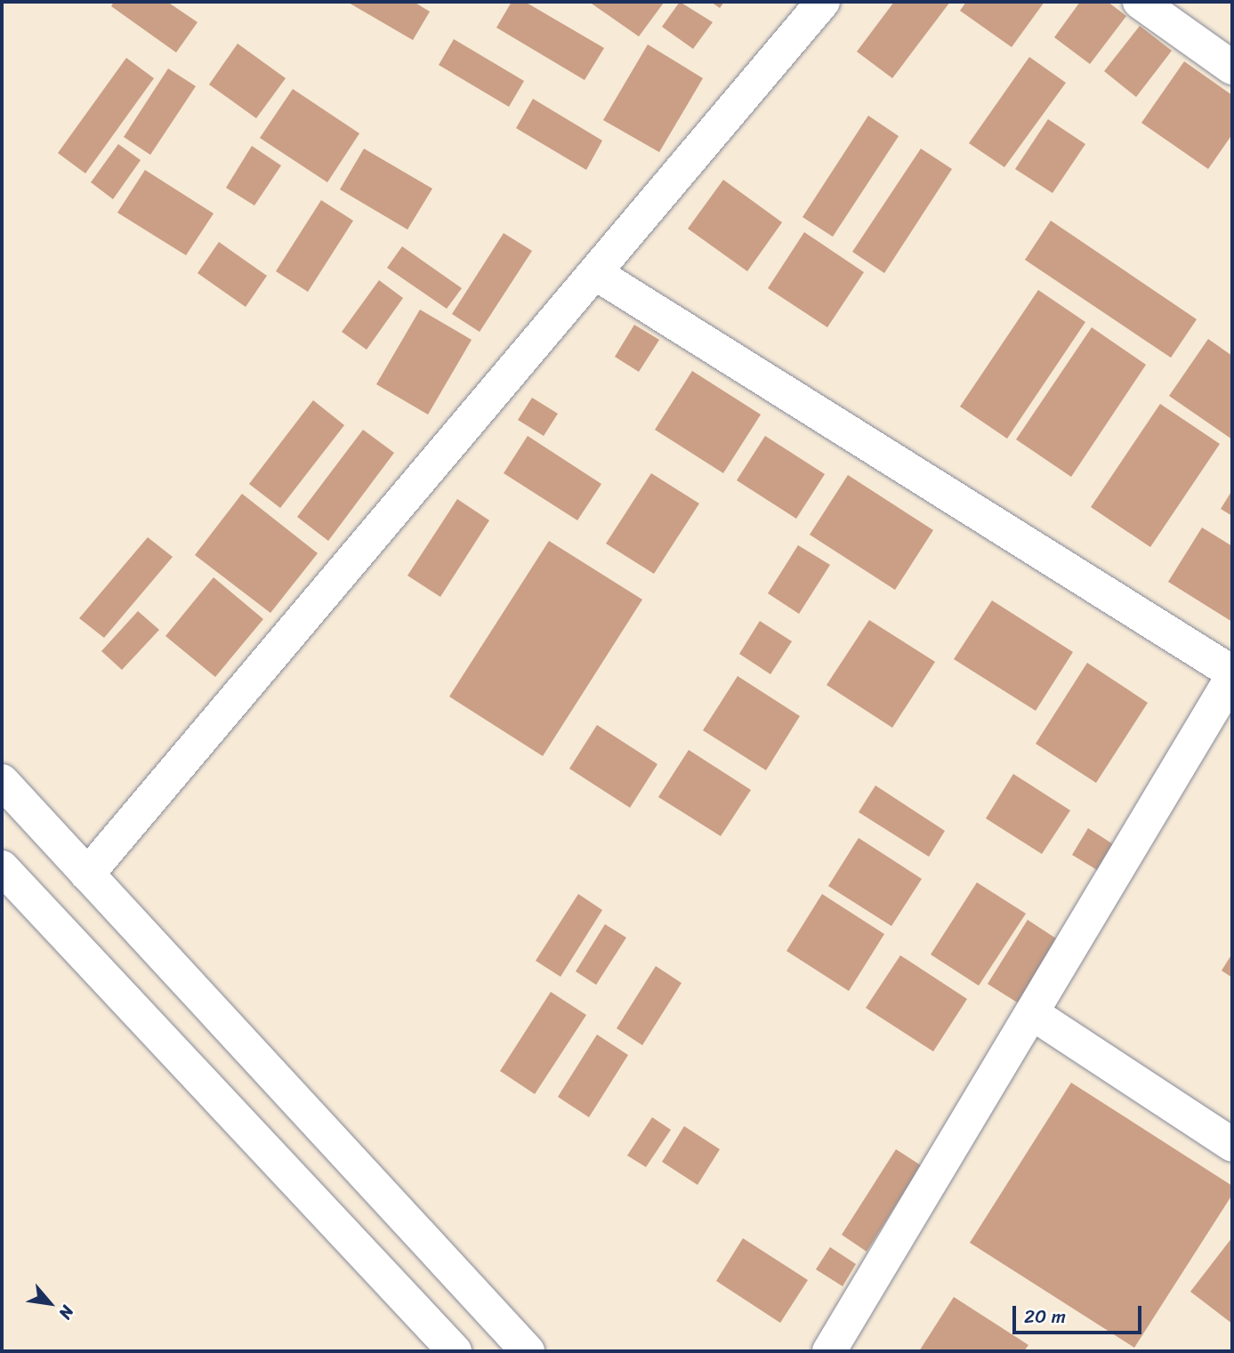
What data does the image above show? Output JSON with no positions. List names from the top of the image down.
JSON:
{
  "scale_bar": "20 m",
  "north": "bottom right"
}
